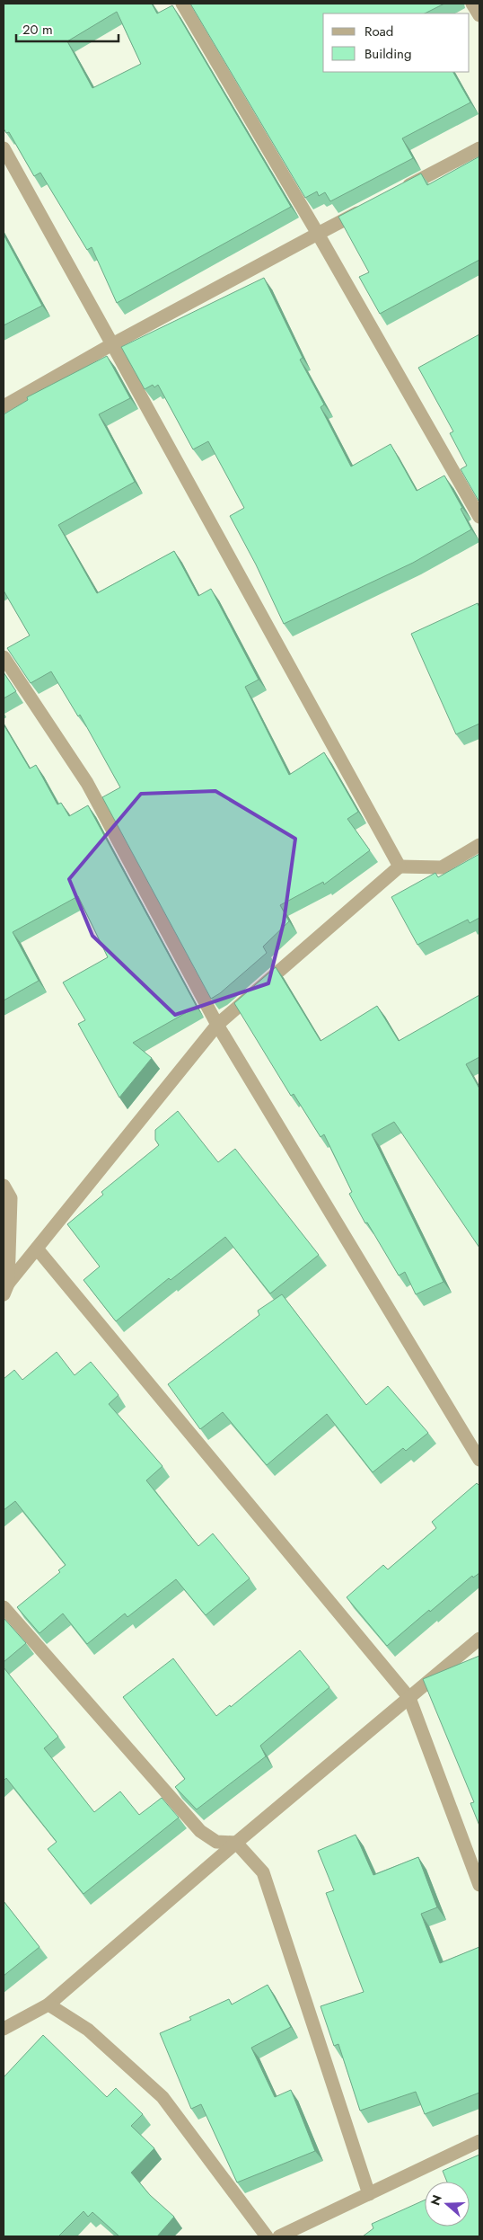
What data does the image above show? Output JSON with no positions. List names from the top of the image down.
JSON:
{
  "legend": ["Road", "Building"],
  "scale_bar": "20 m",
  "north": "left"
}
